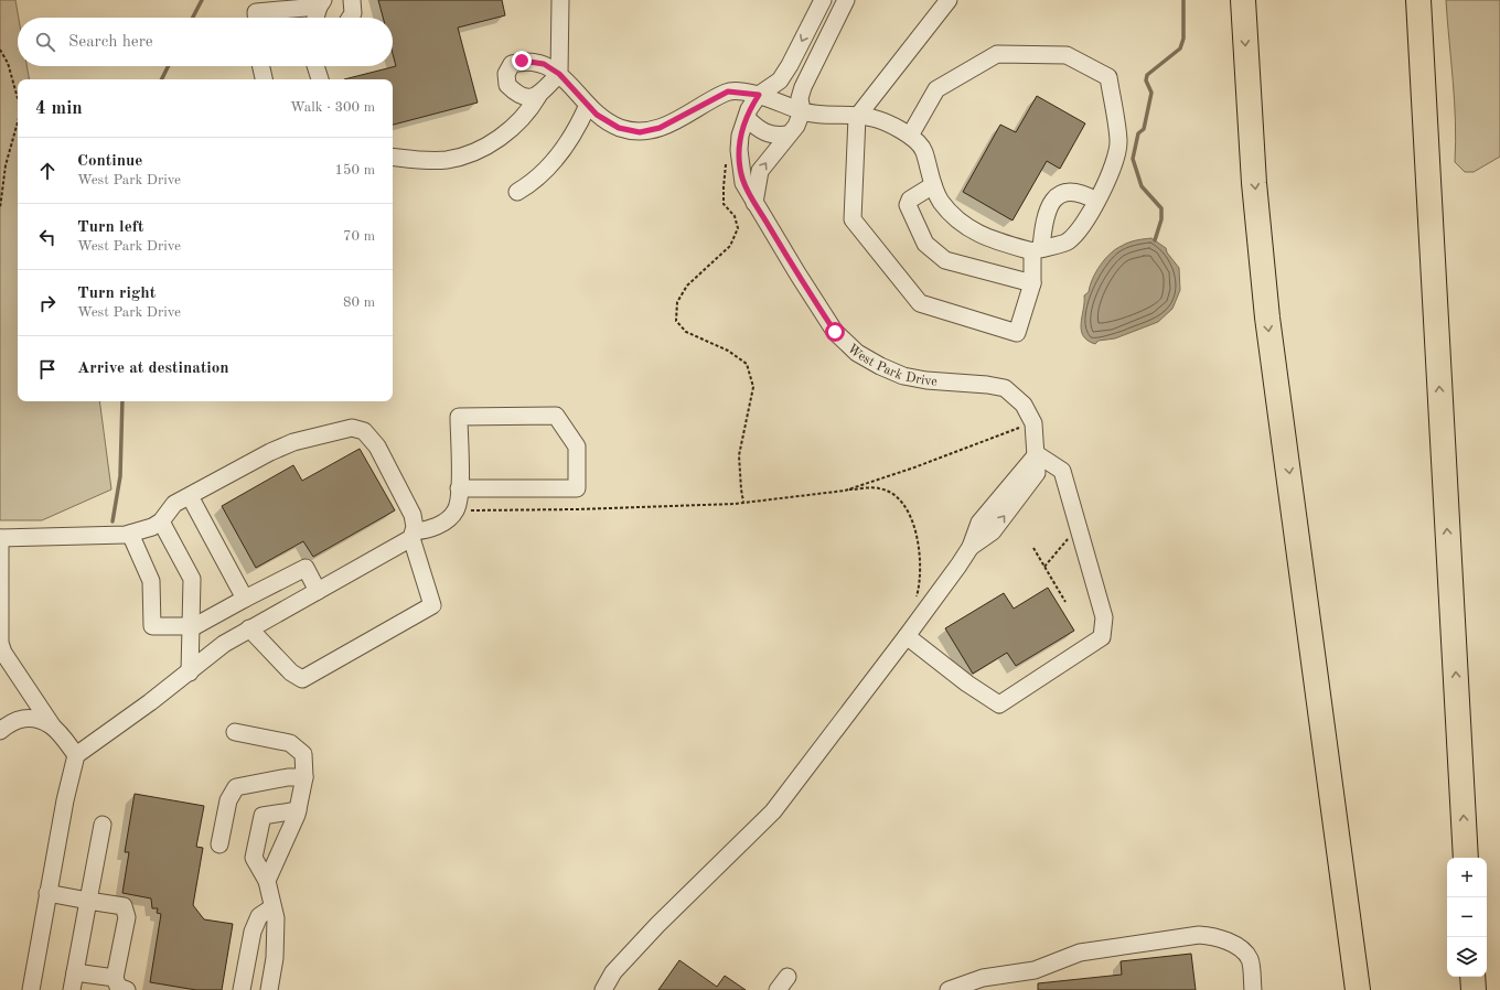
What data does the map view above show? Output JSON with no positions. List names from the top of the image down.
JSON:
{
  "streets": {
    "street": ["West Park Drive"]
  },
  "page": {
    "search": "Search here",
    "heading": ["4 min", "Walk · 300 m"],
    "list": [
      ["Continue", "West Park Drive", "150 m"],
      ["Turn left", "West Park Drive", "70 m"],
      ["Turn right", "West Park Drive", "80 m"],
      "Arrive at destination"
    ],
    "map_buttons": ["+", "−"]
  }
}
